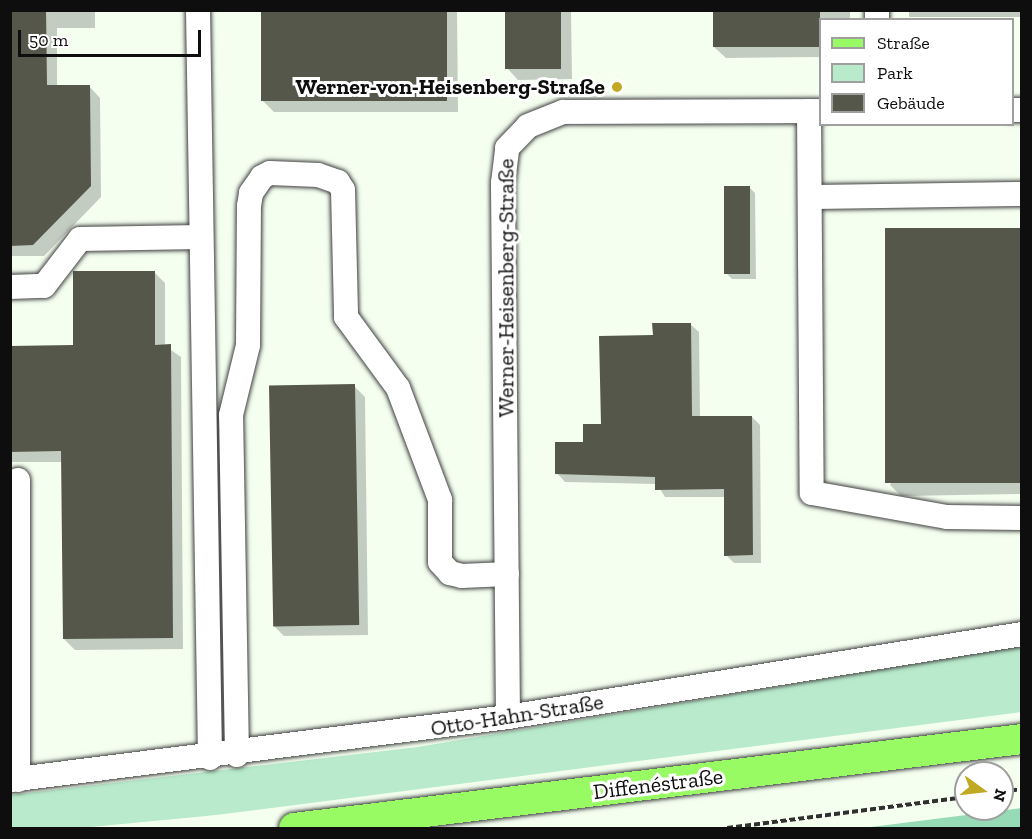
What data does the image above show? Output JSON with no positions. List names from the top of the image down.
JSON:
{
  "streets": {
    "main road": ["Diffenéstraße"],
    "street": ["Werner-Heisenberg-Straße", "Otto-Hahn-Straße"]
  },
  "crossings": [
    ["Werner-Heisenberg-Straße", "Otto-Hahn-Straße"]
  ],
  "places": ["Werner-von-Heisenberg-Straße"],
  "legend": ["Straße", "Park", "Gebäude"],
  "scale_bar": "50 m",
  "north": "right"
}
